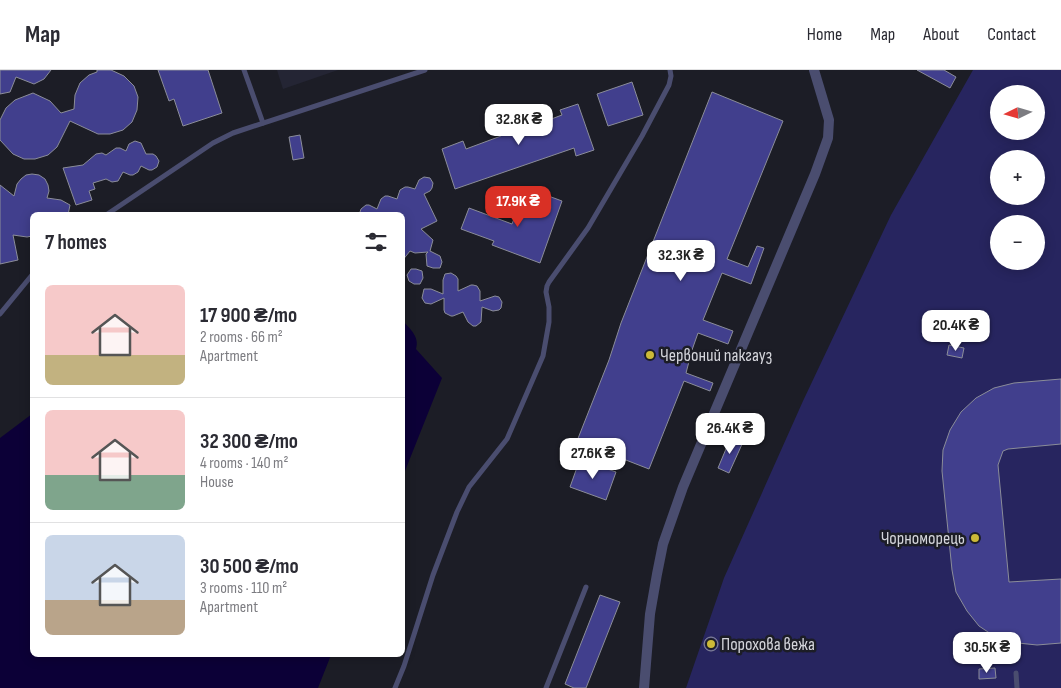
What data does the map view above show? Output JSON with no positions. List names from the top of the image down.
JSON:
{
  "places": ["Червоний пакгауз", "Чорноморець", "Порохова вежа"],
  "north": "left",
  "page": {
    "header": "Map",
    "nav": [
      "Home",
      "Map",
      "About",
      "Contact"
    ],
    "map_buttons": ["+", "−"],
    "price": [
      "32.8K ₴",
      "17.9K ₴",
      "32.3K ₴",
      "20.4K ₴",
      "26.4K ₴",
      "27.6K ₴",
      "30.5K ₴"
    ],
    "heading": "7 homes",
    "list": [
      {
        "name": "17 900 ₴/mo",
        "note": "2 rooms · 66 m² · Apartment"
      },
      {
        "name": "32 300 ₴/mo",
        "note": "4 rooms · 140 m² · House"
      },
      {
        "name": "30 500 ₴/mo",
        "note": "3 rooms · 110 m² · Apartment"
      }
    ]
  }
}
